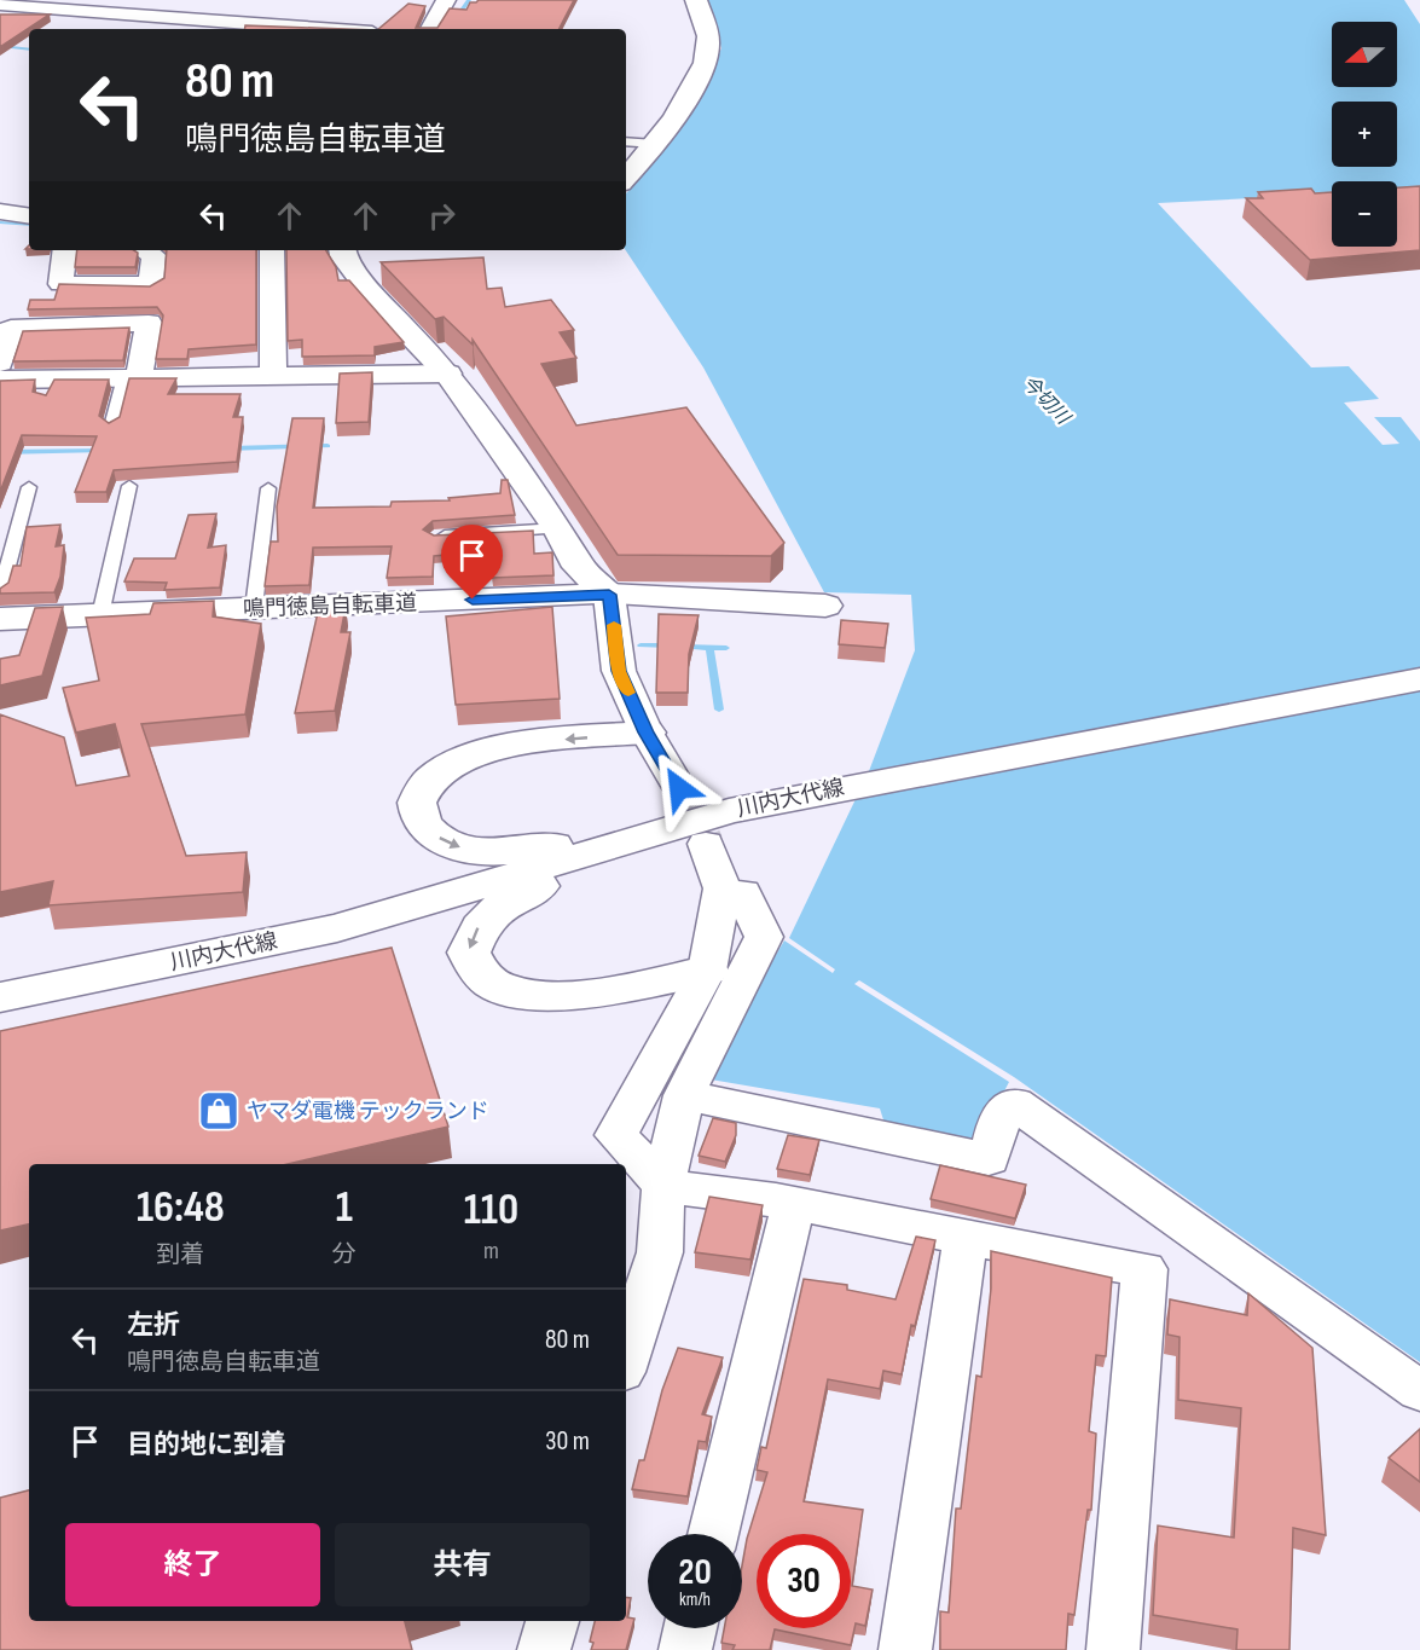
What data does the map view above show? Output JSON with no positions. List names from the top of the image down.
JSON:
{
  "streets": {
    "main road": ["鳴門徳島自転車道", "川内大代線"]
  },
  "water": ["今切川"],
  "places": {
    "shop": ["ヤマダ電機 テックランド"]
  },
  "north": "left",
  "page": {
    "map_buttons": ["+", "−"],
    "turn": ["80 m", "鳴門徳島自転車道"],
    "eta": [
      "16:48",
      "到着",
      "1",
      "分",
      "110",
      "m"
    ],
    "list": [
      {
        "name": "左折",
        "note": "鳴門徳島自転車道",
        "value": "80 m"
      },
      {
        "name": "目的地に到着",
        "value": "30 m"
      }
    ],
    "buttons": ["終了", "共有"],
    "speed": "20 km/h",
    "limit": "30"
  }
}
